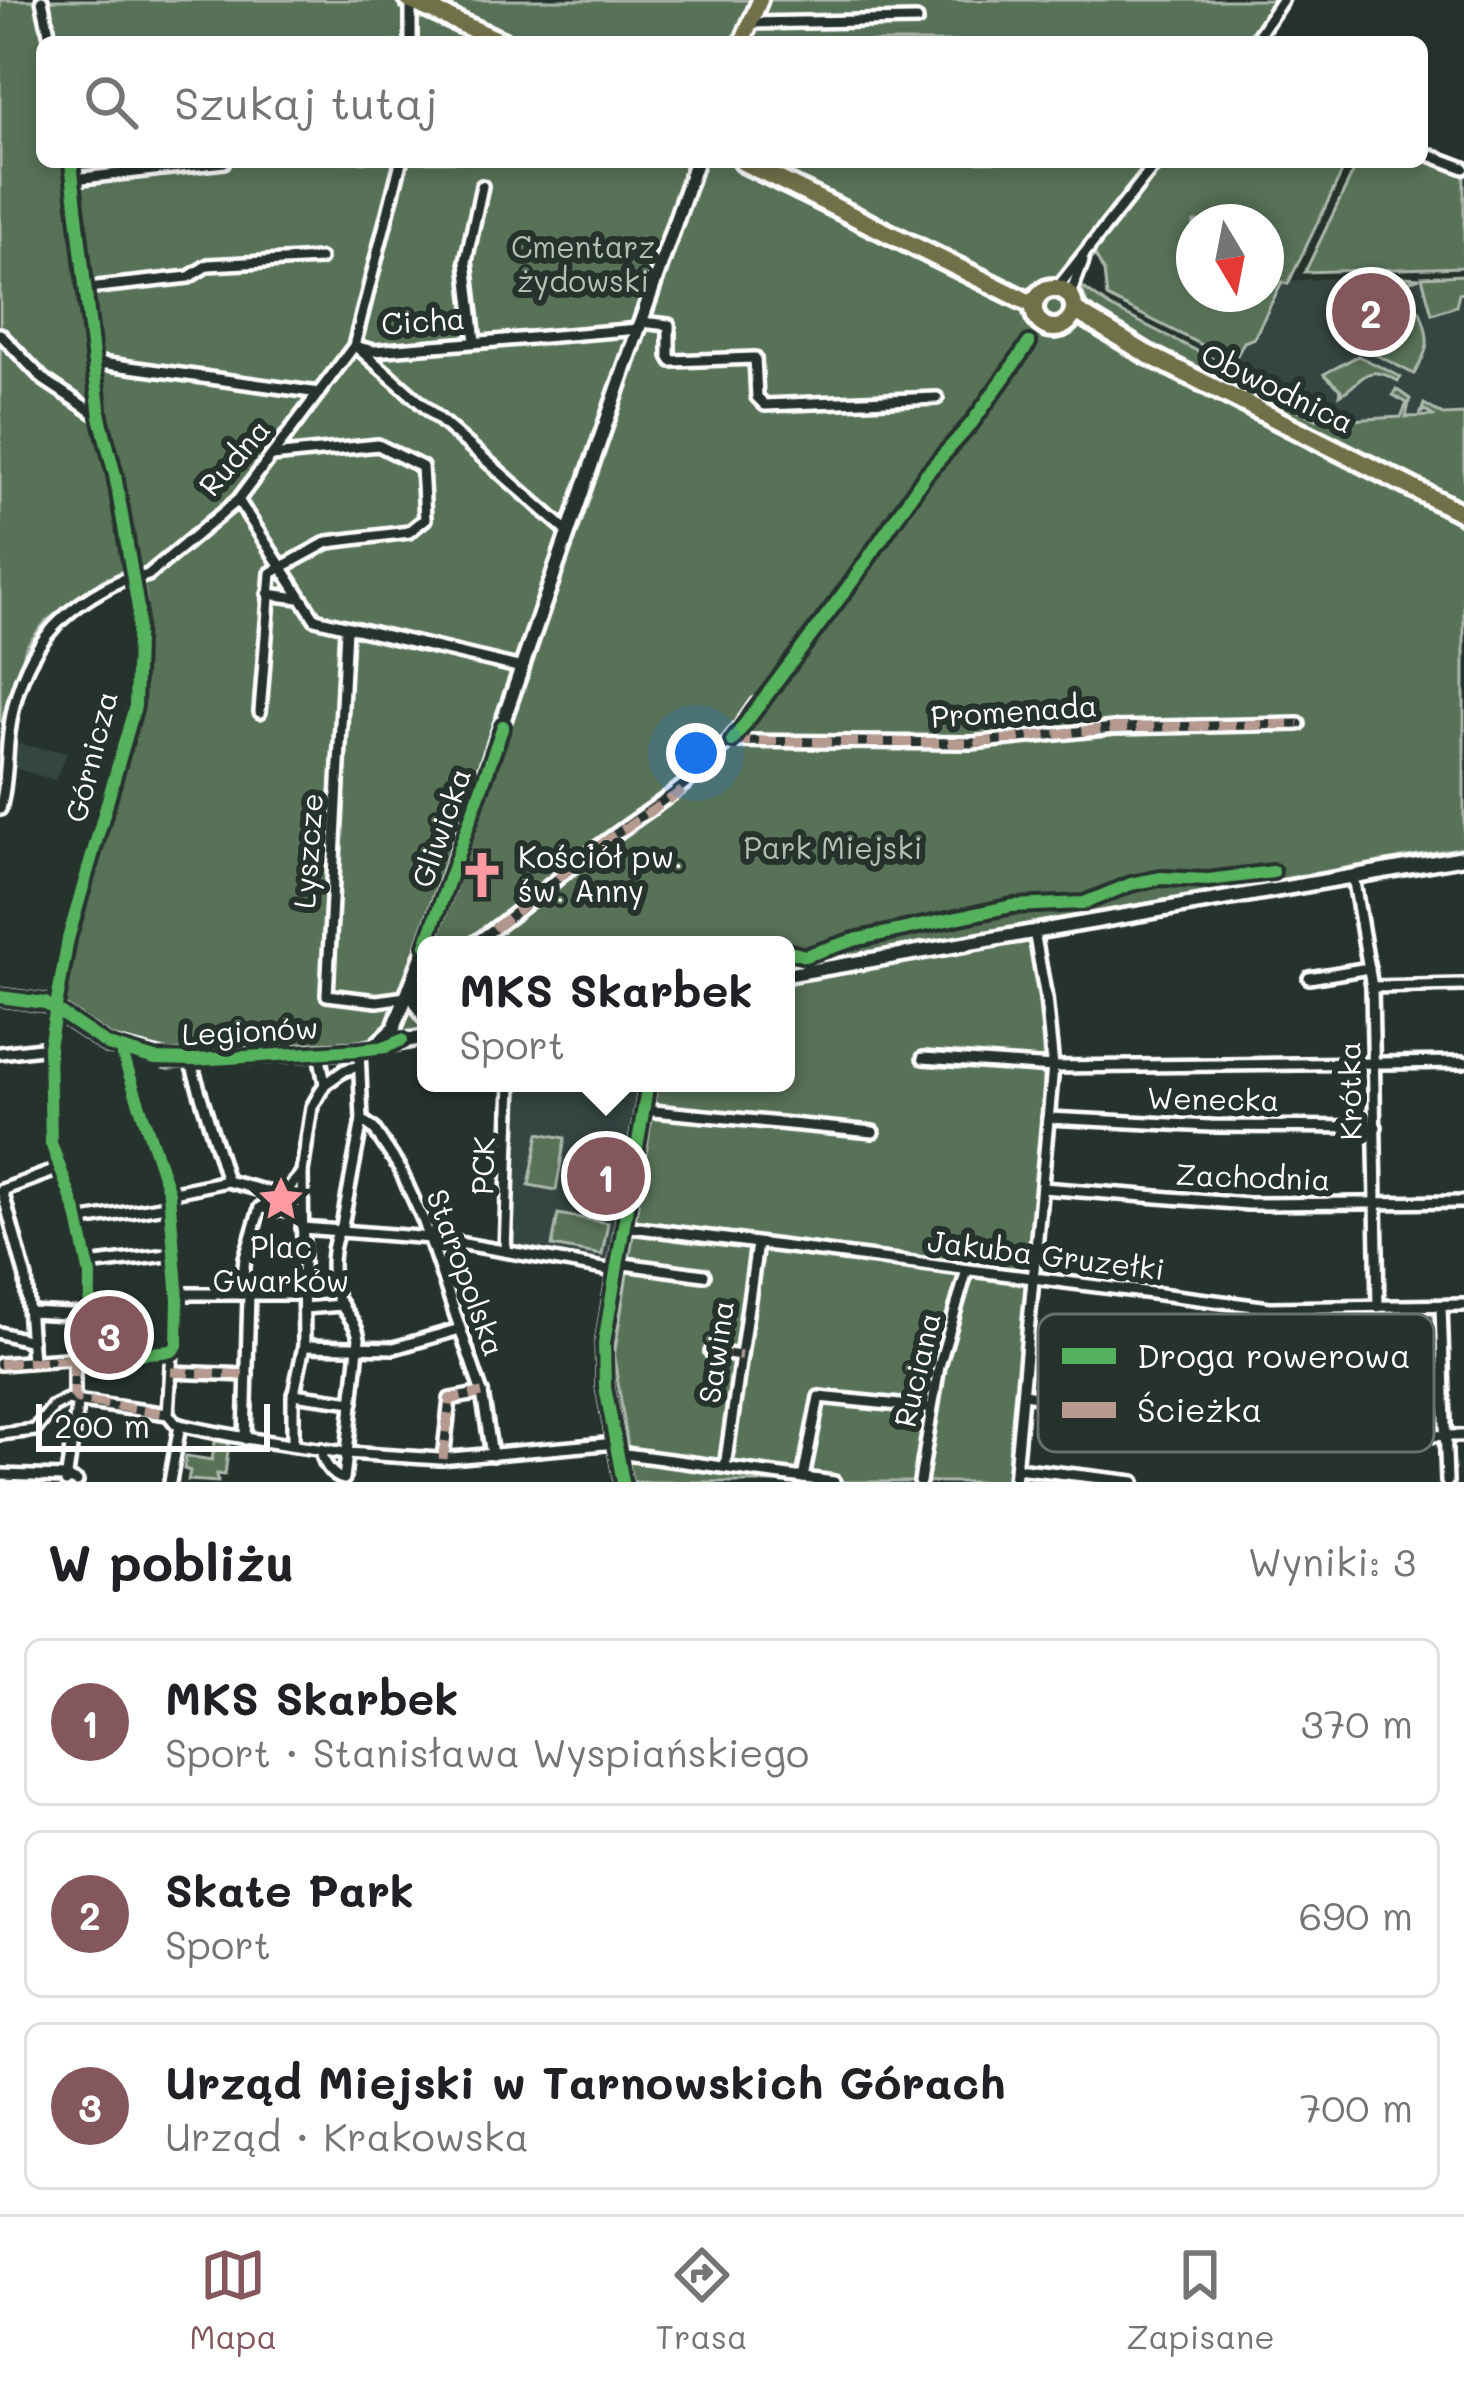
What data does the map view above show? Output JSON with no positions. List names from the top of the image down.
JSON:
{
  "streets": {
    "highway": ["Obwodnica"],
    "street": [
      "Cicha",
      "Rudna",
      "Promenada",
      "Górnicza",
      "Gliwicka",
      "Lyszcze",
      "Legionów",
      "Krótka",
      "Wenecka",
      "PCK",
      "Zachodnia",
      "Jakuba Gruzełki",
      "Staropolska",
      "Sawina",
      "Ruciana"
    ]
  },
  "crossings": [
    ["Cicha", "Rudna"],
    ["Cicha", "Gliwicka"],
    ["Rudna", "Górnicza"],
    ["Górnicza", "Legionów"],
    ["Krótka", "Wenecka"],
    ["Krótka", "Zachodnia"],
    ["Krótka", "Jakuba Gruzełki"],
    ["Jakuba Gruzełki", "Sawina"],
    ["Jakuba Gruzełki", "Ruciana"]
  ],
  "parks": ["Cmentarz żydowski", "Park Miejski"],
  "places": {
    "church": ["Kościół pw. św. Anny"],
    "place": ["Plac Gwarków"]
  },
  "legend": ["Droga rowerowa", "Ścieżka"],
  "scale_bar": "200 m",
  "north": "bottom",
  "page": {
    "search": "Szukaj tutaj",
    "pins": ["2", "1", "3"],
    "popup": ["MKS Skarbek", "Sport"],
    "scale": "200 m",
    "heading": ["W pobliżu", "Wyniki: 3"],
    "list": [
      {
        "mark": "1",
        "name": "MKS Skarbek",
        "note": "Sport · Stanisława Wyspiańskiego",
        "value": "370 m"
      },
      {
        "mark": "2",
        "name": "Skate Park",
        "note": "Sport",
        "value": "690 m"
      },
      {
        "mark": "3",
        "name": "Urząd Miejski w Tarnowskich Górach",
        "note": "Urząd · Krakowska",
        "value": "700 m"
      }
    ],
    "nav": ["Mapa", "Trasa", "Zapisane"]
  }
}
